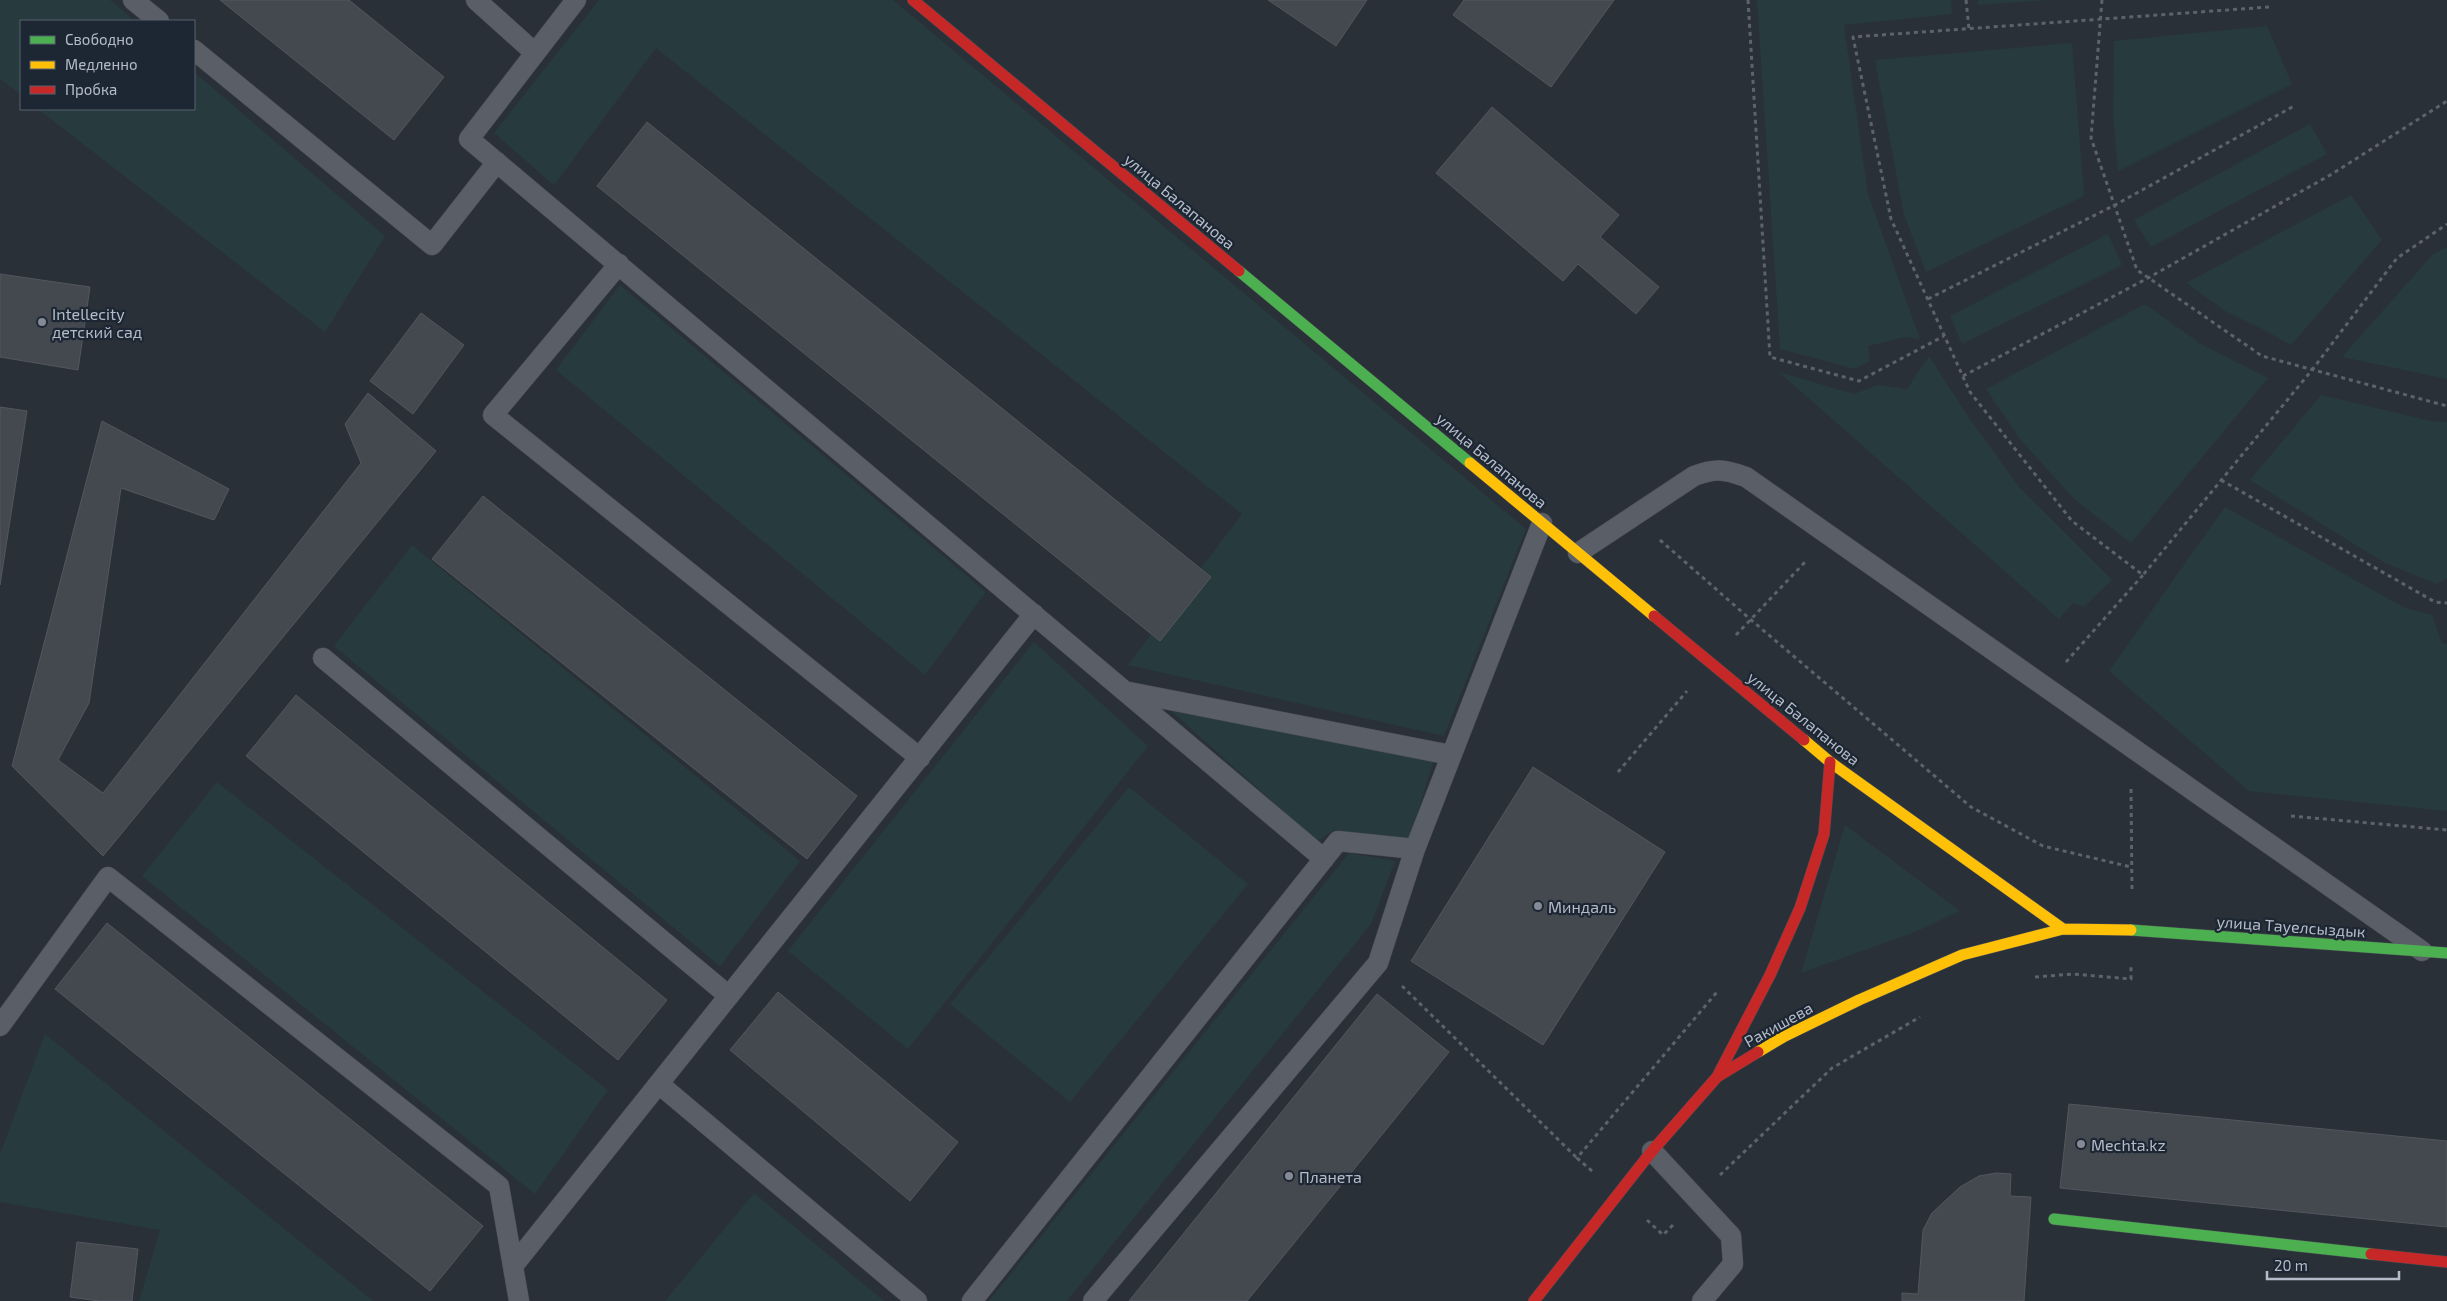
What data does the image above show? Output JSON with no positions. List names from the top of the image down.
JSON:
{
  "streets": {
    "street": ["улица Балапанова", "улица Тауелсыздык", "Ракишева"]
  },
  "crossings": [
    ["улица Балапанова", "Ракишева"],
    ["улица Тауелсыздык", "Ракишева"]
  ],
  "places": [
    "Intellecity детский сад",
    "Миндаль",
    "Mechta.kz",
    "Планета"
  ],
  "legend": ["Свободно", "Медленно", "Пробка"],
  "scale_bar": "20 m"
}
